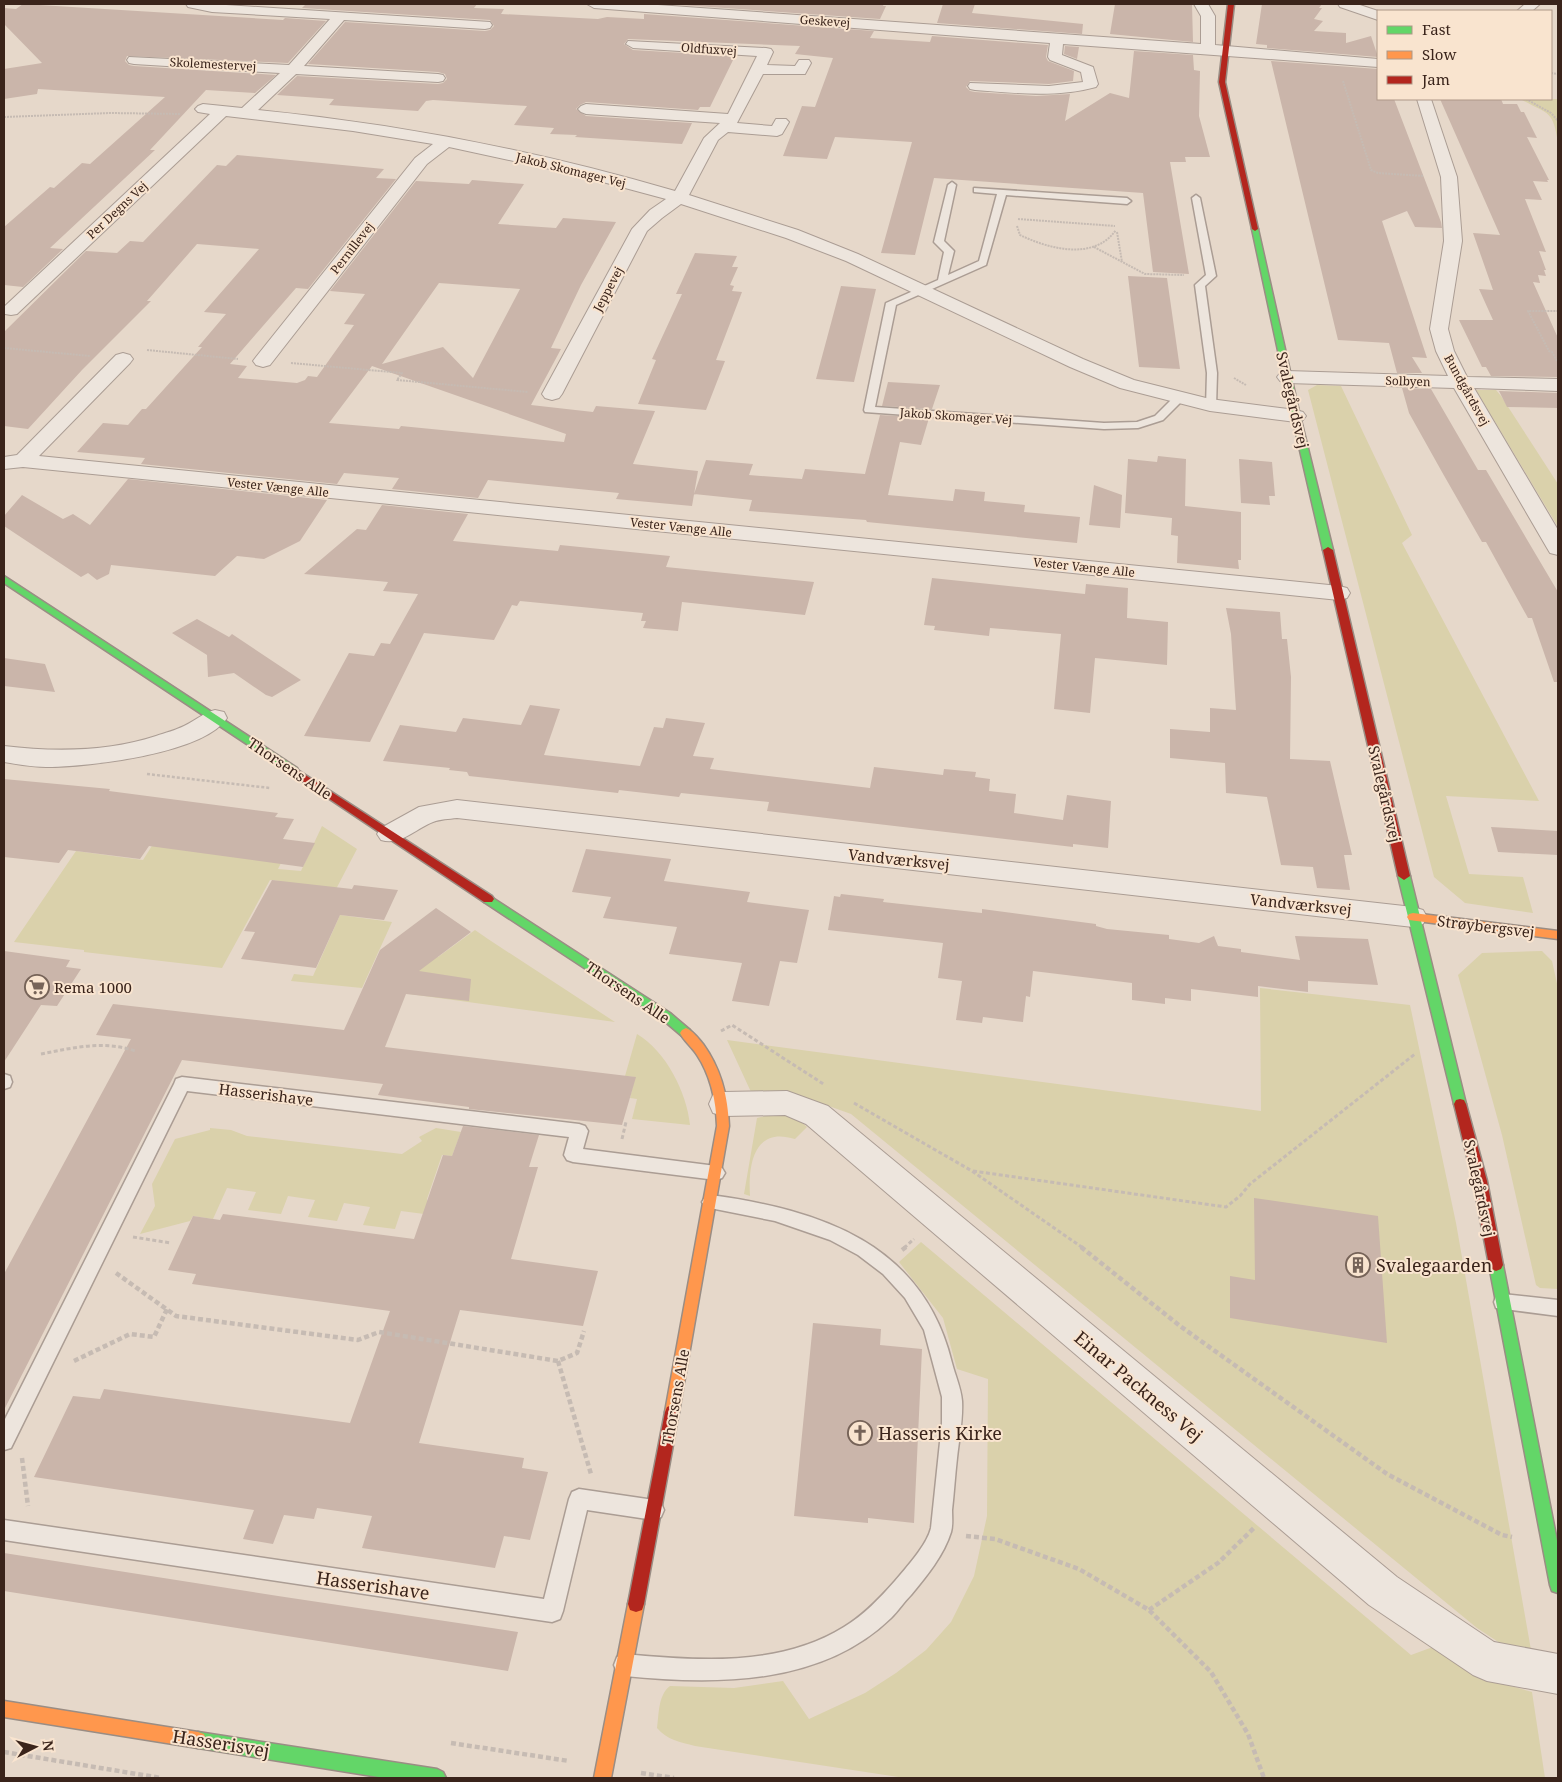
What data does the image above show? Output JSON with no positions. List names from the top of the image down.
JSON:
{
  "streets": {
    "street": [
      "Geskevej",
      "Oldfuxvej",
      "Skolemestervej",
      "Jakob Skomager Vej",
      "Per Degns Vej",
      "Pernillevej",
      "Jeppevej",
      "Solbyen",
      "Bundgårdsvej",
      "Svalegårdsvej",
      "Vester Vænge Alle",
      "Thorsens Alle",
      "Vandværksvej",
      "Strøybergsvej",
      "Einar Packness Vej",
      "Hasserisvej"
    ],
    "lane": ["Hasserishave"]
  },
  "crossings": [
    ["Geskevej", "Svalegårdsvej"],
    ["Oldfuxvej", "Jakob Skomager Vej"],
    ["Oldfuxvej", "Jeppevej"],
    ["Skolemestervej", "Jakob Skomager Vej"],
    ["Jakob Skomager Vej", "Per Degns Vej"],
    ["Jakob Skomager Vej", "Pernillevej"],
    ["Jakob Skomager Vej", "Jeppevej"],
    ["Jakob Skomager Vej", "Svalegårdsvej"],
    ["Solbyen", "Bundgårdsvej"],
    ["Solbyen", "Svalegårdsvej"],
    ["Svalegårdsvej", "Vester Vænge Alle"],
    ["Svalegårdsvej", "Vandværksvej"],
    ["Svalegårdsvej", "Strøybergsvej"],
    ["Thorsens Alle", "Vandværksvej"],
    ["Thorsens Alle", "Hasserishave"],
    ["Thorsens Alle", "Einar Packness Vej"],
    ["Vandværksvej", "Strøybergsvej"]
  ],
  "places": {
    "supermarket": ["Rema 1000"],
    "building": ["Svalegaarden"],
    "church": ["Hasseris Kirke"]
  },
  "legend": ["Fast", "Slow", "Jam"],
  "north": "right"
}
